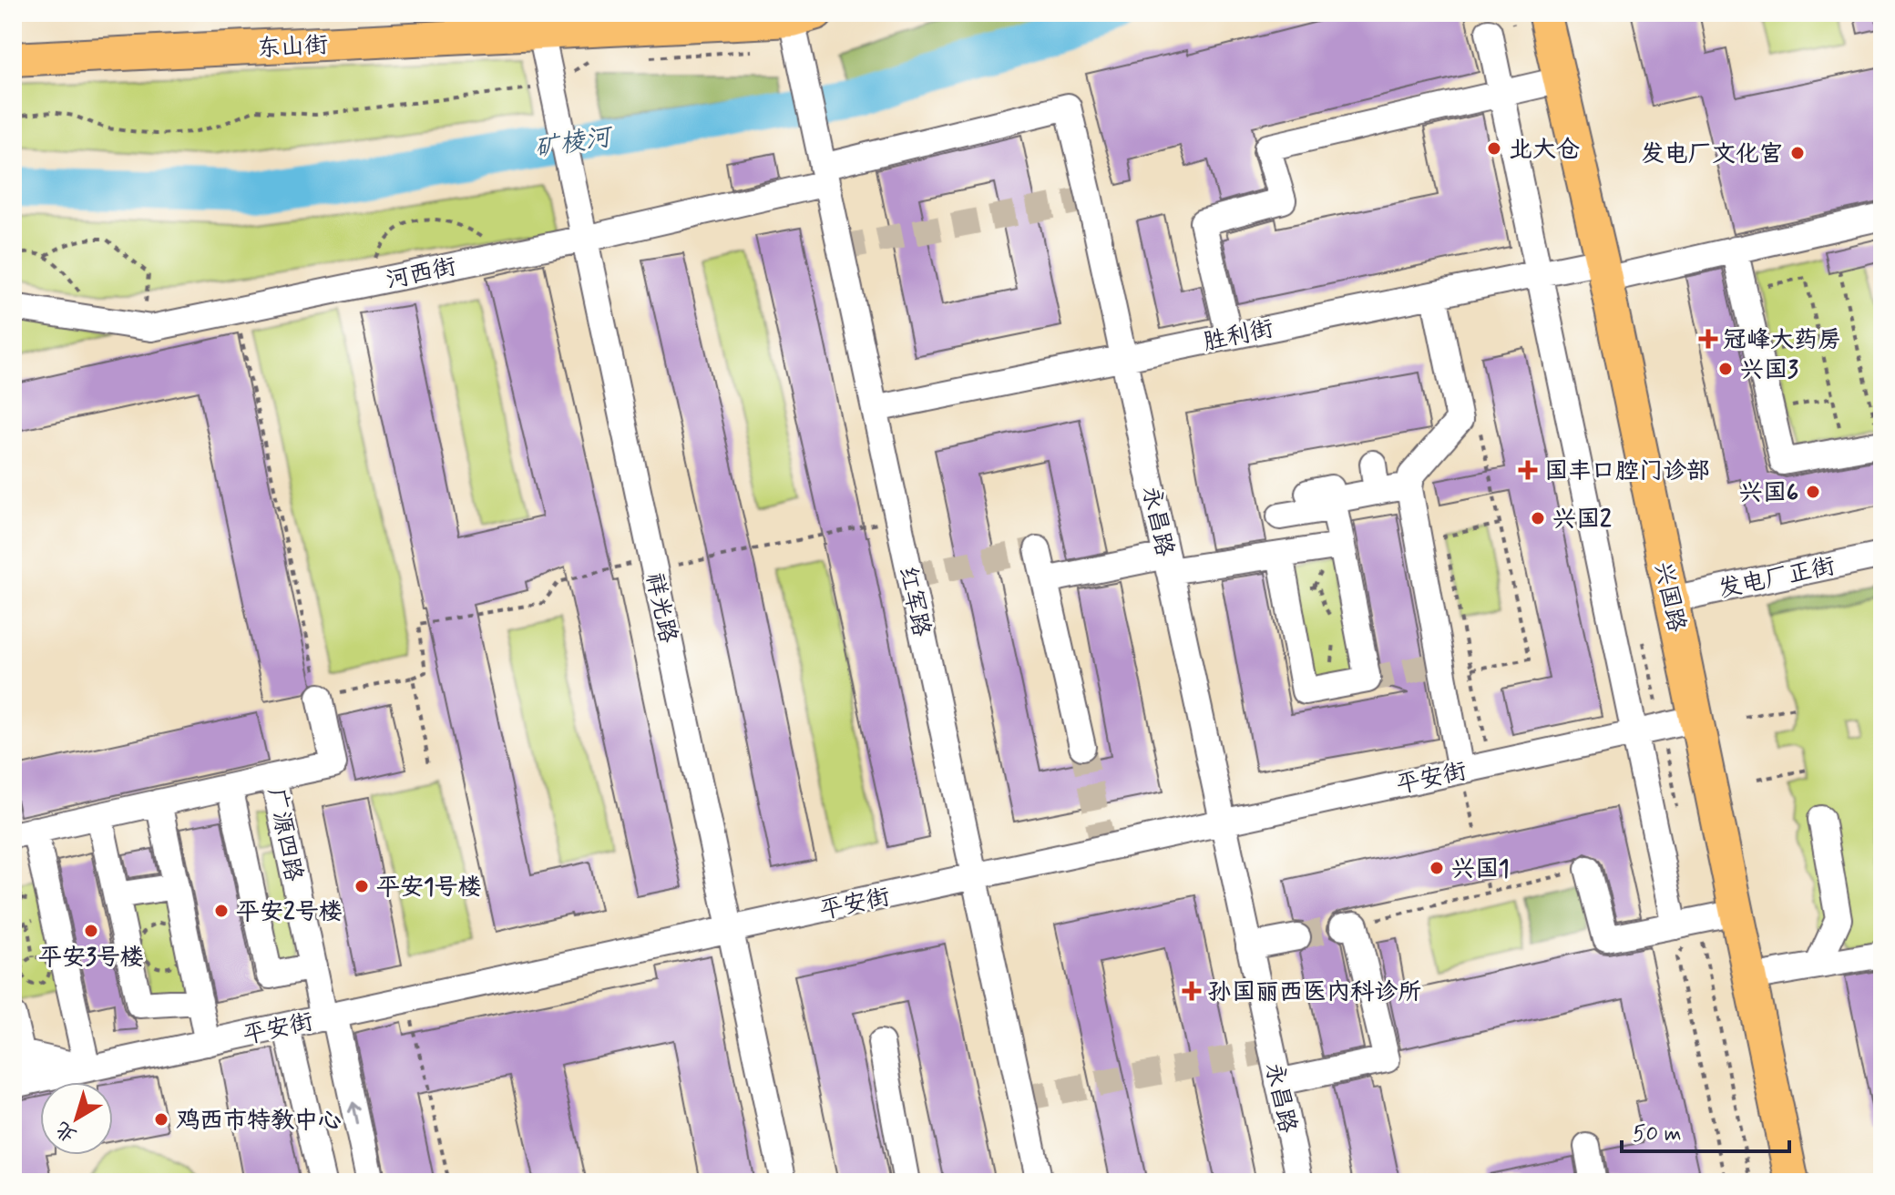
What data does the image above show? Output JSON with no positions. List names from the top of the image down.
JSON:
{
  "streets": {
    "main road": ["东山街", "兴国路"],
    "street": [
      "河西街",
      "胜利街",
      "永昌路",
      "发电厂正街",
      "红军路",
      "祥光路",
      "平安街",
      "广源四路"
    ]
  },
  "crossings": [
    ["东山街", "红军路"],
    ["东山街", "祥光路"],
    ["河西街", "永昌路"],
    ["河西街", "红军路"],
    ["河西街", "祥光路"],
    ["胜利街", "永昌路"],
    ["胜利街", "兴国路"],
    ["胜利街", "红军路"],
    ["永昌路", "红军路"],
    ["永昌路", "平安街"],
    ["发电厂正街", "兴国路"],
    ["兴国路", "平安街"],
    ["红军路", "平安街"],
    ["祥光路", "平安街"],
    ["平安街", "广源四路"]
  ],
  "water": ["矿棱河"],
  "places": {
    "other": [
      "北大仓",
      "发电厂文化宫",
      "兴国3",
      "兴国6",
      "兴国2",
      "兴国1",
      "平安1号楼",
      "平安2号楼",
      "平安3号楼",
      "鸡西市特教中心"
    ],
    "health": ["冠峰大药房", "国丰口腔门诊部", "孙国丽西医内科诊所"]
  },
  "scale_bar": "50 m",
  "north": "bottom left"
}
